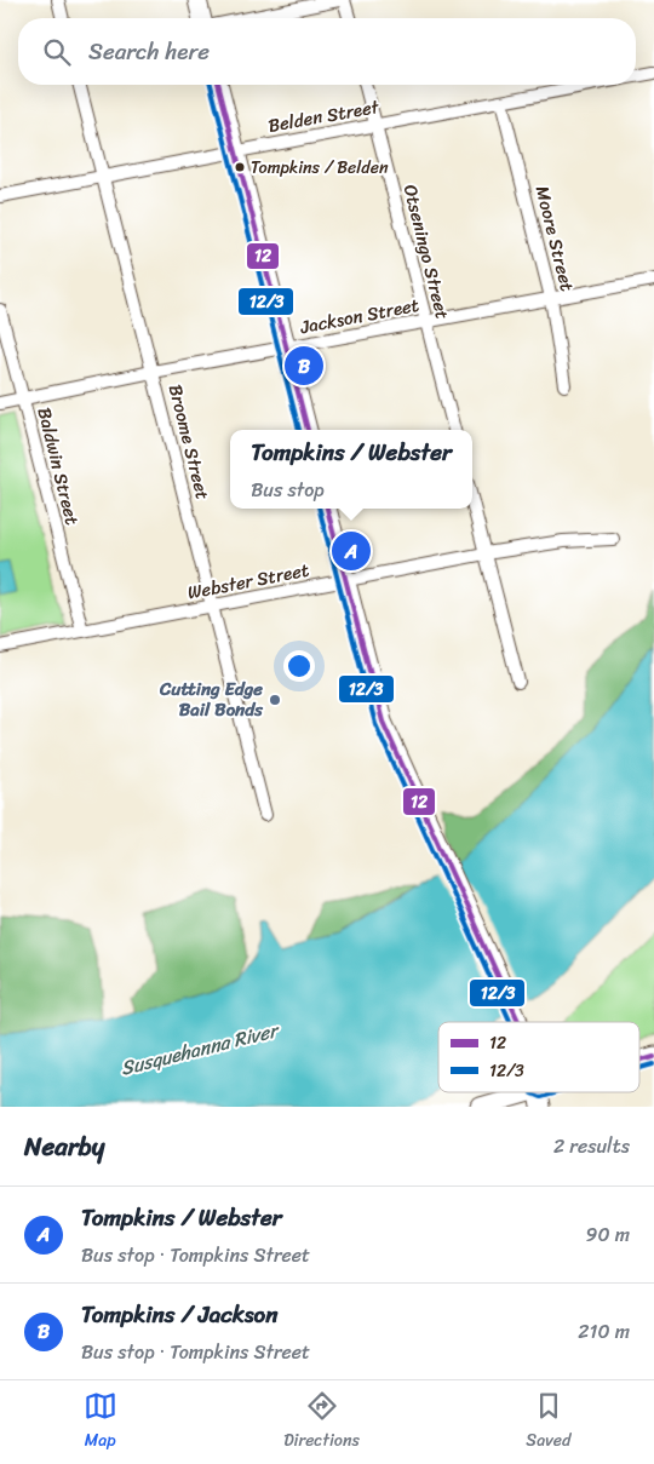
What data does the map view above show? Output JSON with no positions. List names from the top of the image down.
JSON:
{
  "streets": {
    "street": [
      "Belden Street",
      "Moore Street",
      "Otseningo Street",
      "Jackson Street",
      "Broome Street",
      "Baldwin Street",
      "Webster Street"
    ]
  },
  "crossings": [
    ["Belden Street", "Moore Street"],
    ["Belden Street", "Otseningo Street"],
    ["Belden Street", "Broome Street"],
    ["Moore Street", "Jackson Street"],
    ["Otseningo Street", "Jackson Street"],
    ["Jackson Street", "Broome Street"],
    ["Jackson Street", "Baldwin Street"],
    ["Broome Street", "Webster Street"],
    ["Baldwin Street", "Webster Street"]
  ],
  "water": ["Susquehanna River"],
  "places": ["Tompkins / Belden", "Cutting Edge Bail Bonds"],
  "lines": ["transit line 12", "transit line 12/3"],
  "legend": ["12", "12/3"],
  "page": {
    "search": "Search here",
    "pins": ["B", "A"],
    "popup": ["Tompkins / Webster", "Bus stop"],
    "heading": ["Nearby", "2 results"],
    "list": [
      {
        "mark": "A",
        "name": "Tompkins / Webster",
        "note": "Bus stop · Tompkins Street",
        "value": "90 m"
      },
      {
        "mark": "B",
        "name": "Tompkins / Jackson",
        "note": "Bus stop · Tompkins Street",
        "value": "210 m"
      }
    ],
    "nav": ["Map", "Directions", "Saved"]
  }
}
